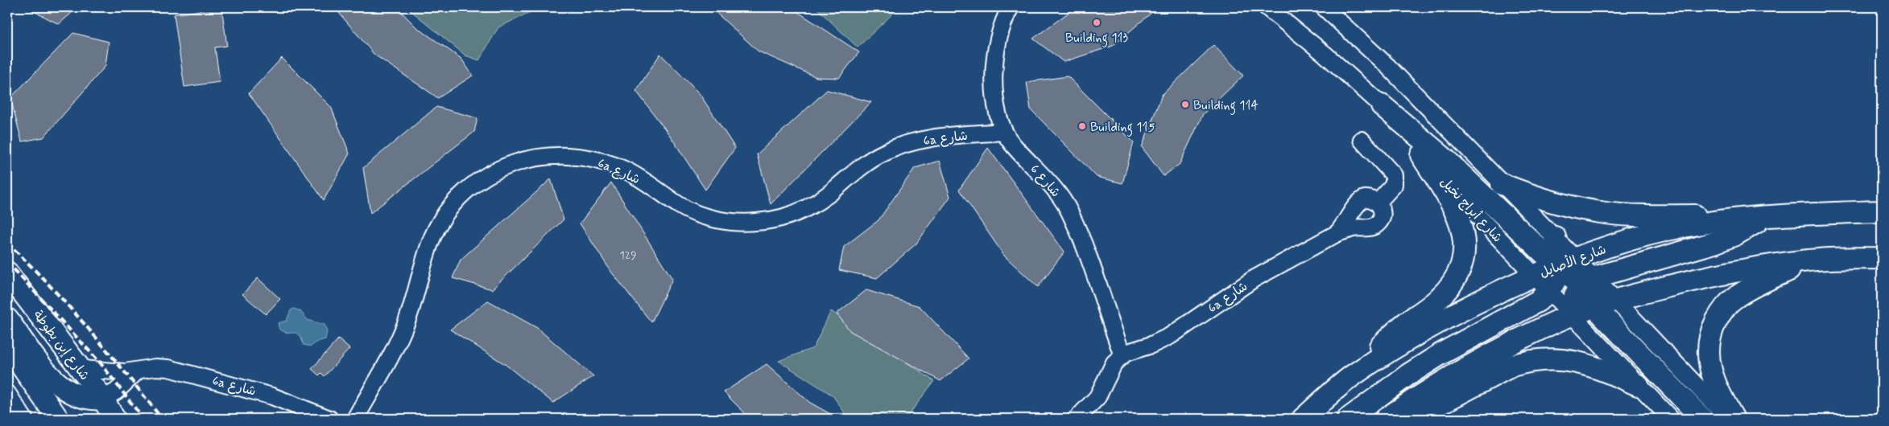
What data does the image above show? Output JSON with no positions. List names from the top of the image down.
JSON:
{
  "streets": {
    "main road": ["شارع الأصايل", "شارع إبن بطوطة"],
    "street": ["6a شارع", "شارع 6", "شارع أبراج نخيل"]
  },
  "crossings": [
    ["6a شارع", "شارع 6"],
    ["6a شارع", "شارع إبن بطوطة"],
    ["شارع أبراج نخيل", "شارع الأصايل"]
  ],
  "places": ["Building 113", "Building 114", "Building 115"],
  "house_numbers": ["129"]
}
